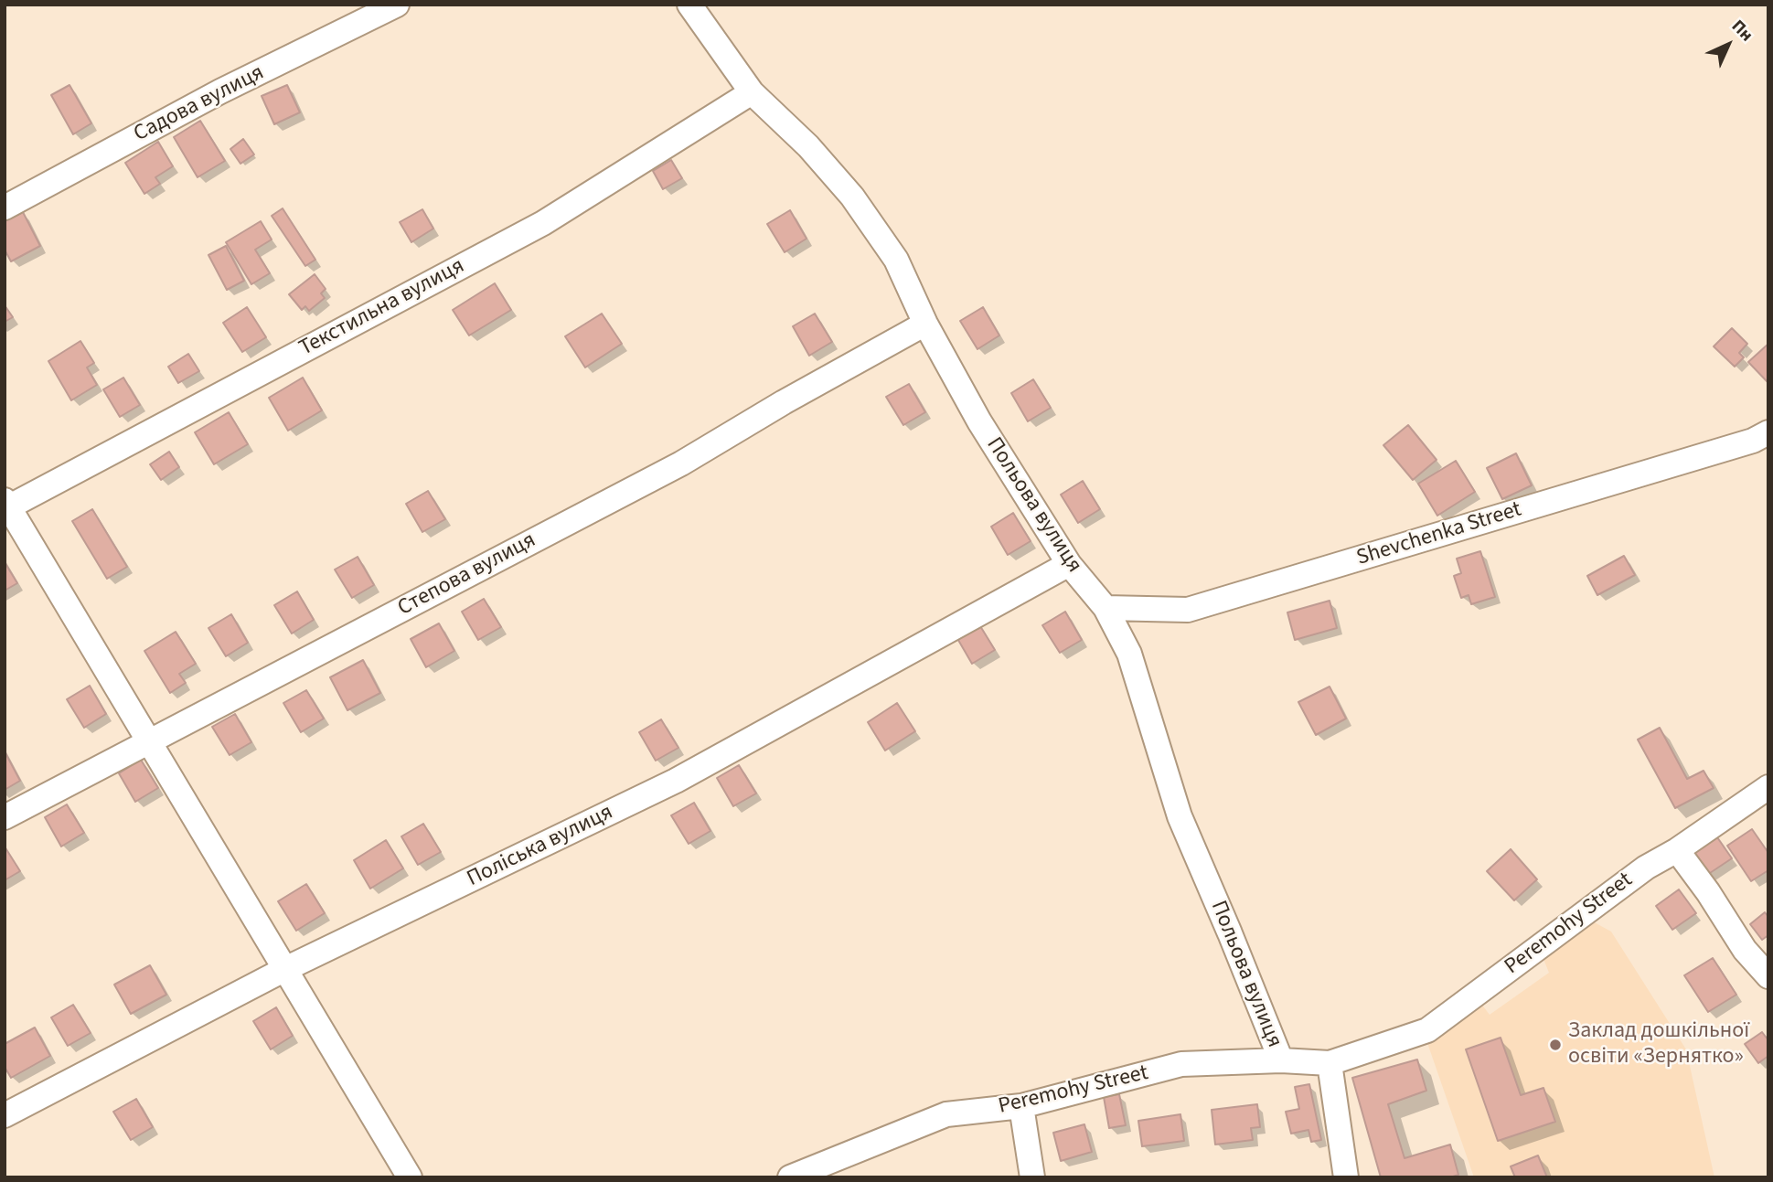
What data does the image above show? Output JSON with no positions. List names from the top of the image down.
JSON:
{
  "streets": {
    "street": [
      "Садова вулиця",
      "Текстильна вулиця",
      "Польова вулиця",
      "Shevchenka Street",
      "Степова вулиця",
      "Поліська вулиця",
      "Peremohy Street"
    ]
  },
  "crossings": [
    ["Текстильна вулиця", "Польова вулиця"],
    ["Польова вулиця", "Shevchenka Street"],
    ["Польова вулиця", "Степова вулиця"],
    ["Польова вулиця", "Поліська вулиця"],
    ["Польова вулиця", "Peremohy Street"]
  ],
  "places": ["Заклад дошкільної освіти «Зернятко»"],
  "north": "top right"
}
